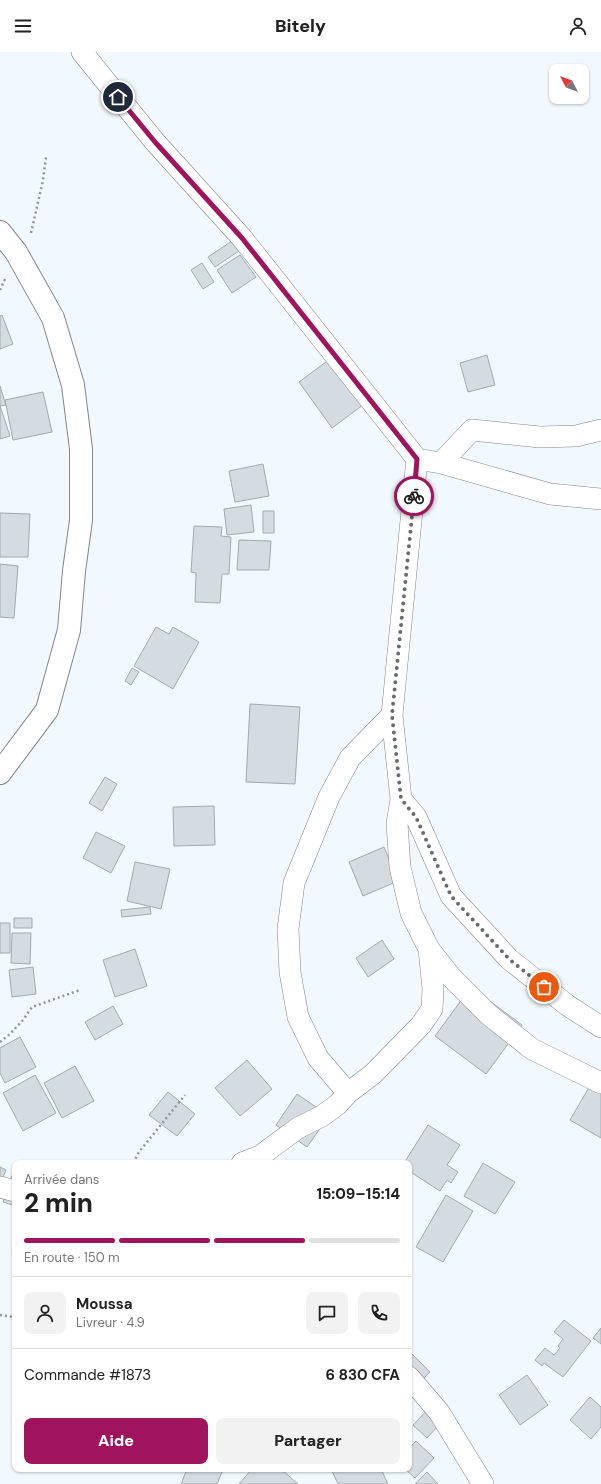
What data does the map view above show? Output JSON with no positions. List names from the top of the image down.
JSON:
{
  "north": "top left",
  "page": {
    "header": "Bitely",
    "heading": ["2 min", "Arrivée dans", "15:09–15:14"],
    "panel": [
      "Moussa",
      "Livreur · 4.9",
      "Commande #1873",
      "6 830 CFA"
    ],
    "bar": "En route · 150 m",
    "buttons": ["Aide", "Partager"]
  }
}
